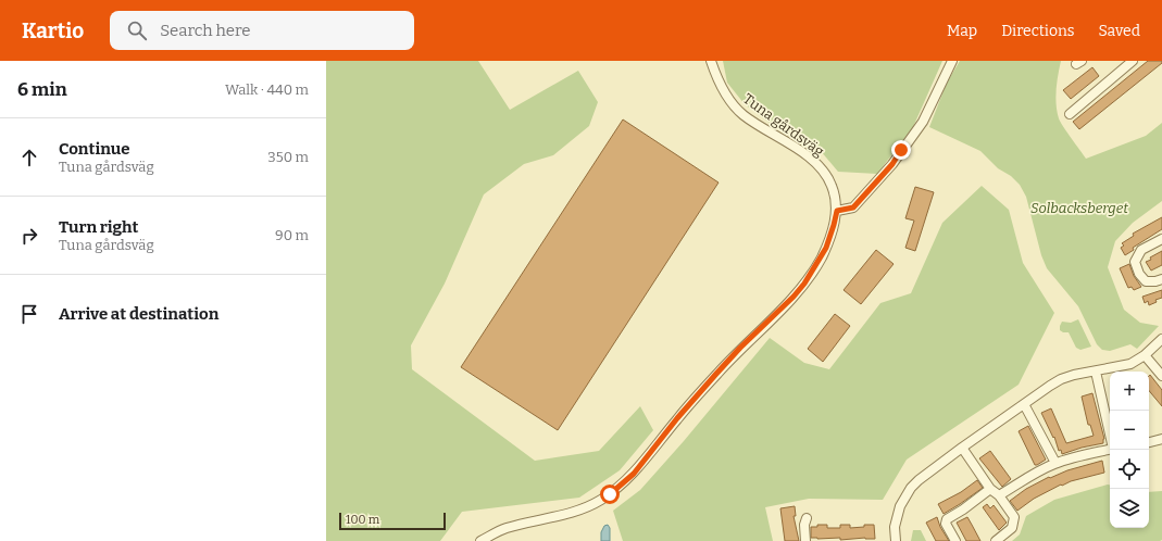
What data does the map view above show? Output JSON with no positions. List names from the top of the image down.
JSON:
{
  "streets": {
    "street": ["Tuna gårdsväg"]
  },
  "parks": ["Solbacksberget"],
  "scale_bar": "100 m",
  "page": {
    "header": "Kartio",
    "search": "Search here",
    "nav": ["Map", "Directions", "Saved"],
    "heading": ["6 min", "Walk · 440 m"],
    "list": [
      ["Continue", "Tuna gårdsväg", "350 m"],
      ["Turn right", "Tuna gårdsväg", "90 m"],
      "Arrive at destination"
    ],
    "map_buttons": ["+", "−"],
    "scale": "100 m"
  }
}
